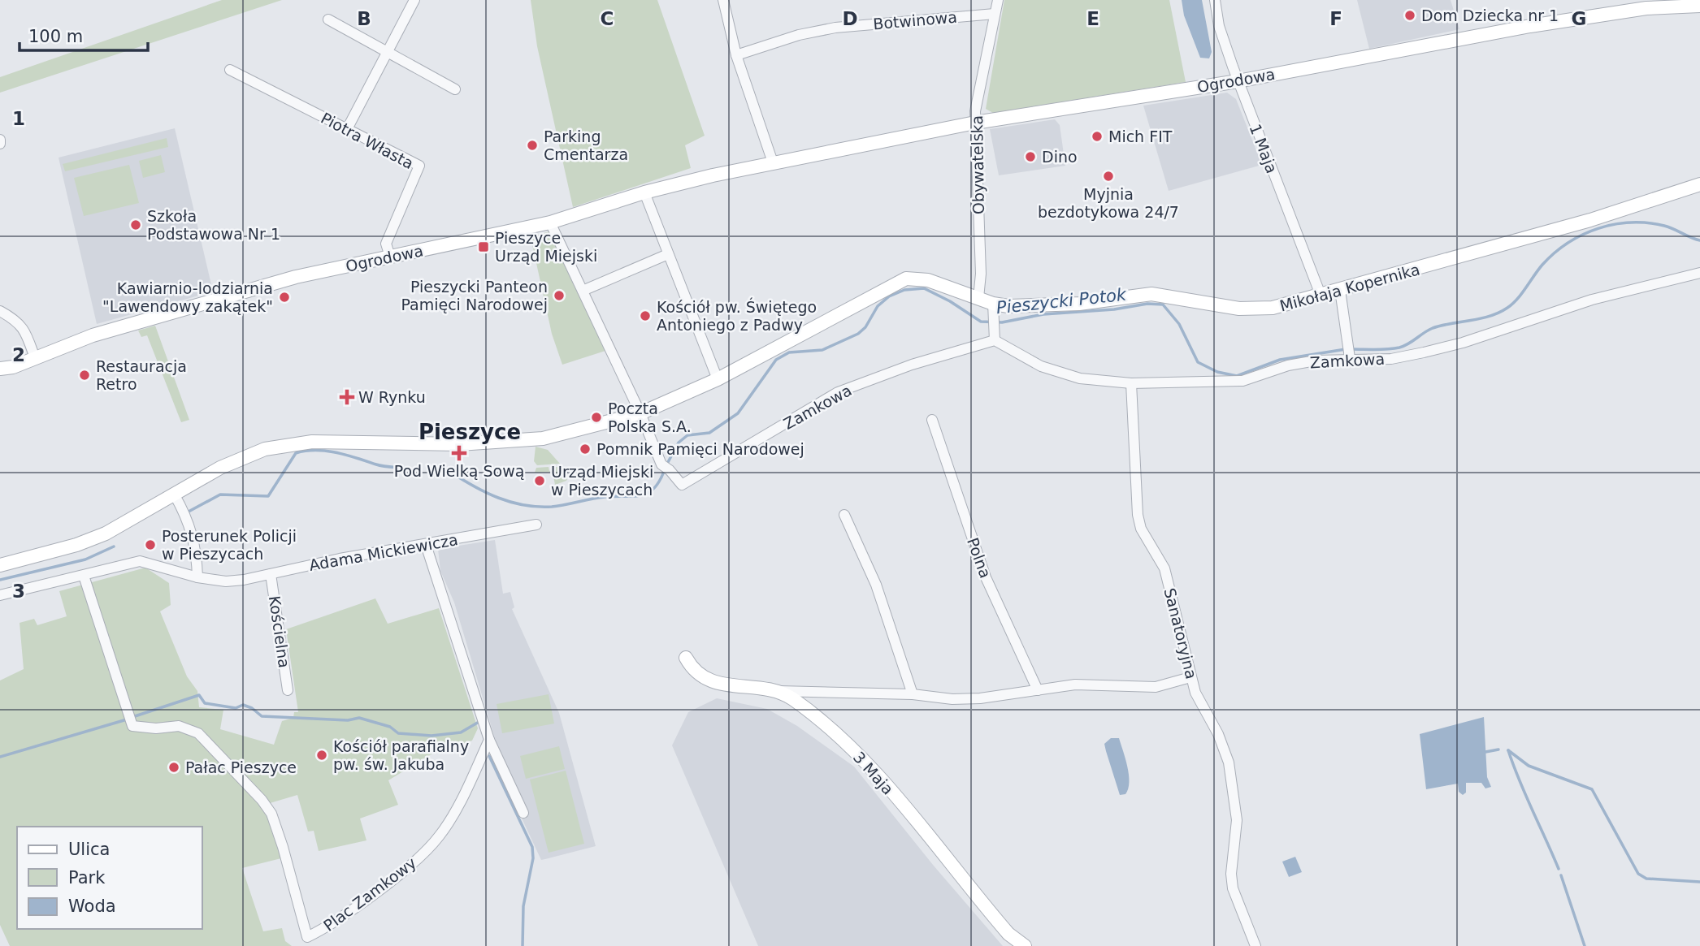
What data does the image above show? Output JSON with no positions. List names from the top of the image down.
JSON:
{
  "streets": {
    "street": [
      "Botwinowa",
      "Ogrodowa",
      "Piotra Własta",
      "1 Maja",
      "Obywatelska",
      "Mikołaja Kopernika",
      "Zamkowa",
      "Adama Mickiewicza",
      "Polna",
      "Kościelna",
      "Sanatoryjna",
      "3 Maja",
      "Plac Zamkowy"
    ]
  },
  "crossings": [
    ["Botwinowa", "Obywatelska"],
    ["Ogrodowa", "Piotra Własta"],
    ["Ogrodowa", "1 Maja"],
    ["Ogrodowa", "Obywatelska"],
    ["1 Maja", "Mikołaja Kopernika"],
    ["Obywatelska", "Mikołaja Kopernika"],
    ["Mikołaja Kopernika", "Zamkowa"],
    ["Zamkowa", "Sanatoryjna"],
    ["Adama Mickiewicza", "Kościelna"],
    ["Adama Mickiewicza", "Plac Zamkowy"]
  ],
  "districts": ["Pieszyce"],
  "water": ["Pieszycki Potok"],
  "places": {
    "other": [
      "Dom Dziecka nr 1",
      "Mich FIT",
      "Parking Cmentarza",
      "Dino",
      "Myjnia bezdotykowa 24/7",
      "Szkoła Podstawowa Nr 1",
      "Pieszycki Panteon Pamięci Narodowej",
      "Kawiarnio-lodziarnia \"Lawendowy zakątek\"",
      "Kościół pw. Świętego Antoniego z Padwy",
      "Restauracja Retro",
      "Poczta Polska S.A.",
      "Pomnik Pamięci Narodowej",
      "Urząd Miejski w Pieszycach",
      "Posterunek Policji w Pieszycach",
      "Kościół parafialny pw. św. Jakuba",
      "Pałac Pieszyce"
    ],
    "transit": ["Pieszyce Urząd Miejski"],
    "health": ["W Rynku", "Pod Wielką Sową"]
  },
  "legend": ["Ulica", "Park", "Woda"],
  "scale_bar": "100 m",
  "grid": {
    "columns": [
      "B",
      "C",
      "D",
      "E",
      "F",
      "G"
    ],
    "rows": ["1", "2", "3"]
  }
}
